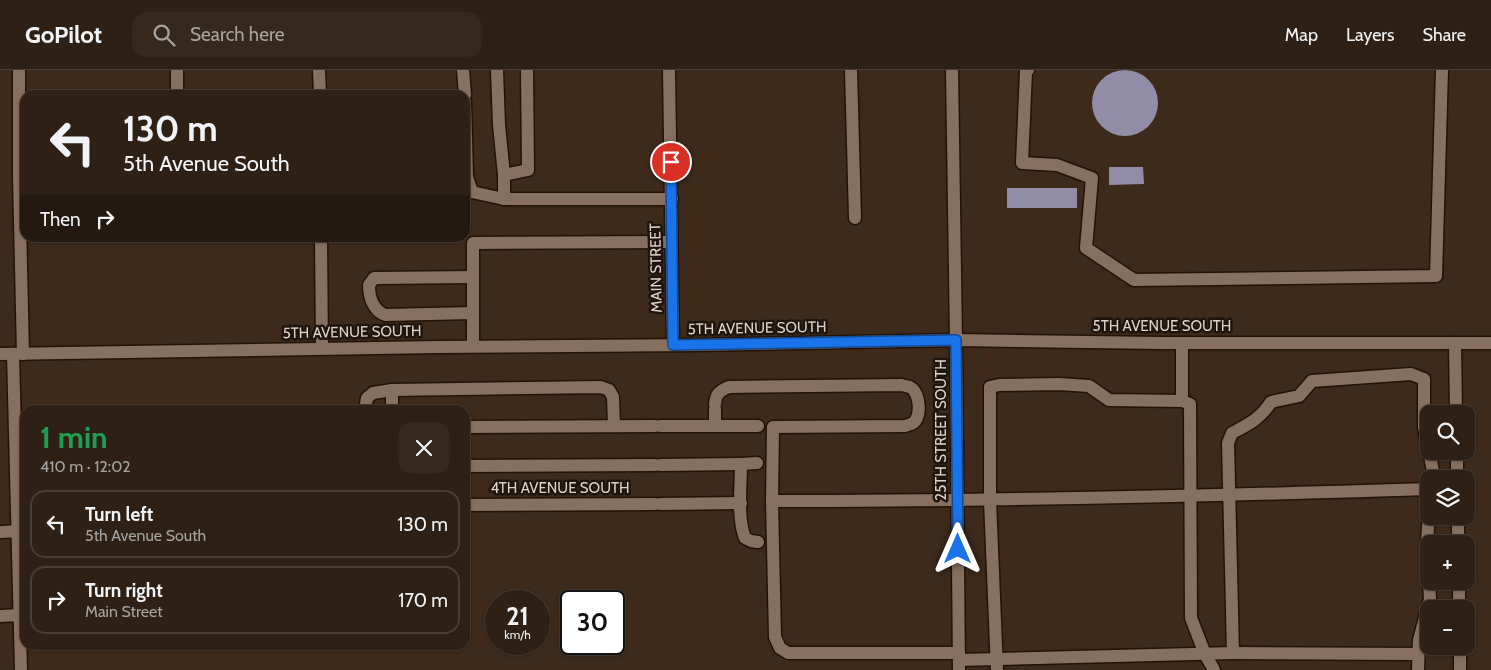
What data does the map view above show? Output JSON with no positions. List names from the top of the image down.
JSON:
{
  "streets": {
    "street": [
      "MAIN STREET",
      "5TH AVENUE SOUTH",
      "25TH STREET SOUTH",
      "4TH AVENUE SOUTH"
    ]
  },
  "crossings": [
    ["MAIN STREET", "5TH AVENUE SOUTH"],
    ["5TH AVENUE SOUTH", "25TH STREET SOUTH"]
  ],
  "page": {
    "header": "GoPilot",
    "search": "Search here",
    "nav": ["Map", "Layers", "Share"],
    "turn": ["130 m", "5th Avenue South"],
    "then": "Then",
    "map_buttons": ["+", "−"],
    "heading": ["1 min", "410 m · 12:02"],
    "list": [
      {
        "name": "Turn left",
        "note": "5th Avenue South",
        "value": "130 m"
      },
      {
        "name": "Turn right",
        "note": "Main Street",
        "value": "170 m"
      }
    ],
    "speed": "21 km/h",
    "limit": "30"
  }
}
